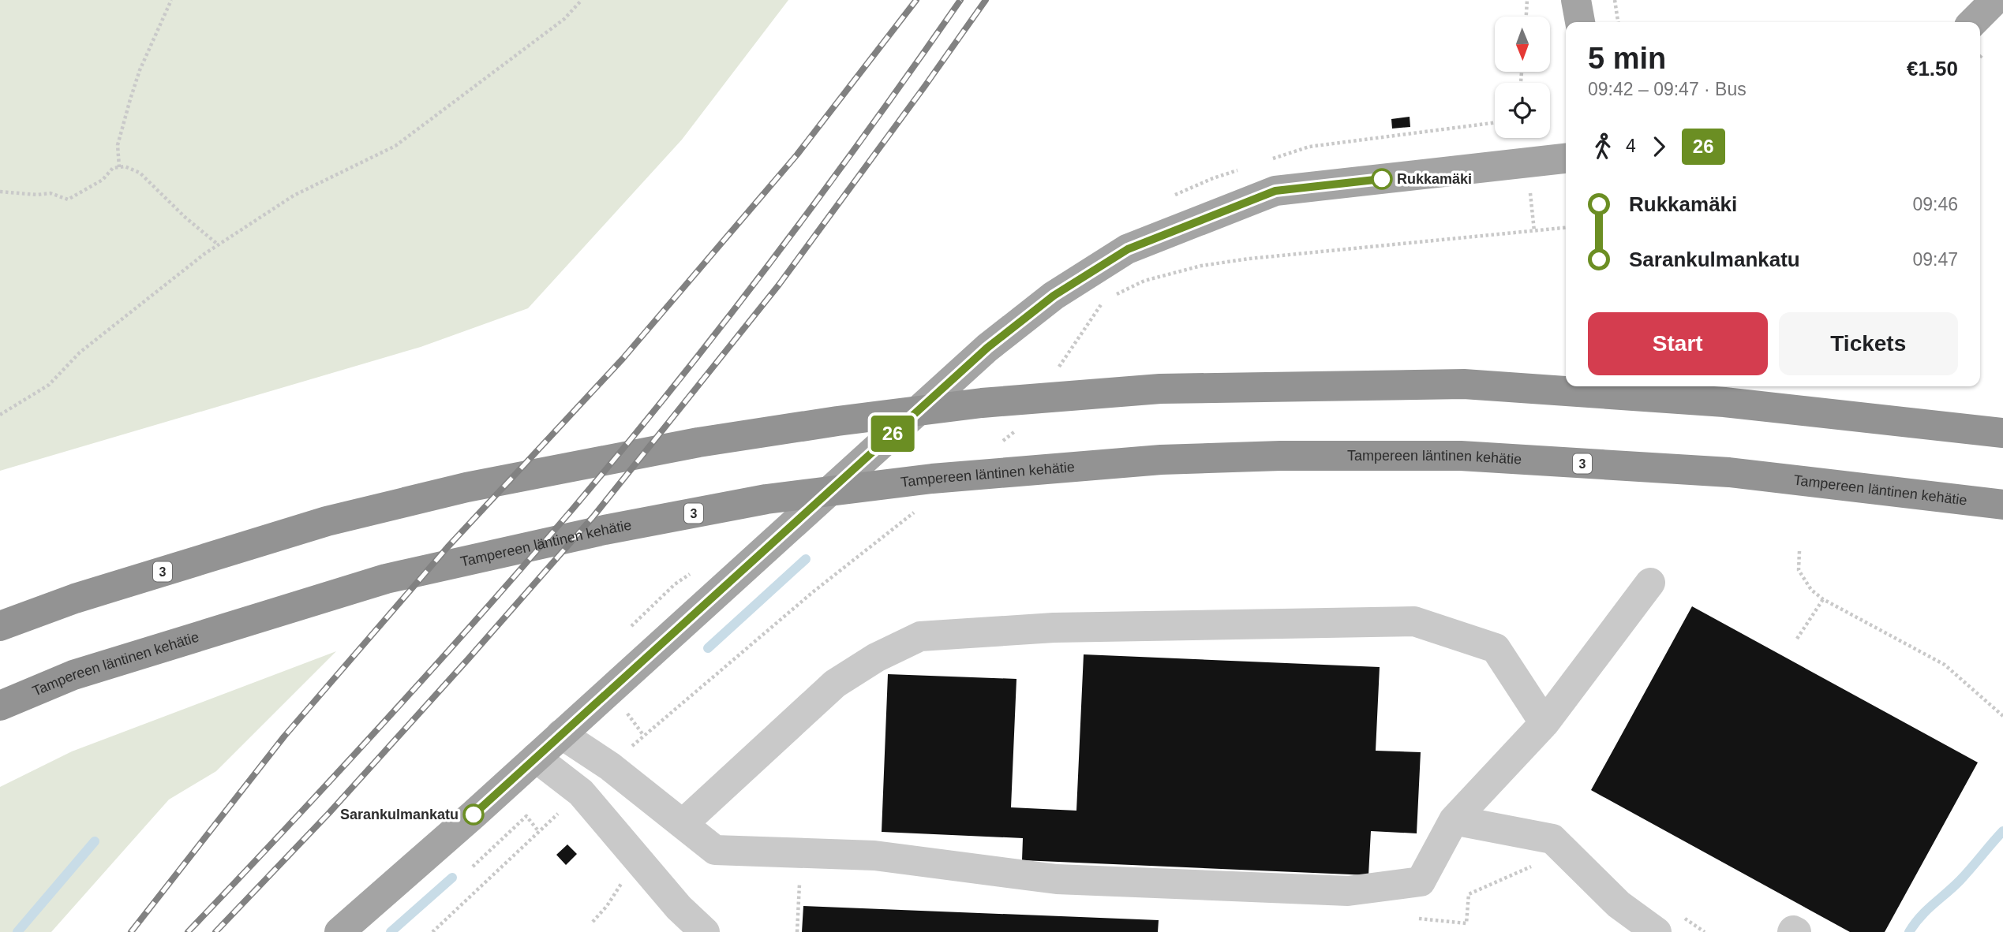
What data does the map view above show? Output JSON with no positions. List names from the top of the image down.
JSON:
{
  "streets": {
    "highway": ["Tampereen läntinen kehätie", "3"]
  },
  "places": ["Rukkamäki", "Sarankulmankatu"],
  "lines": ["bus line 26"],
  "north": "bottom",
  "page": {
    "on_map": "26",
    "heading": ["5 min", "09:42 – 09:47 · Bus", "€1.50"],
    "legs": ["4", "26"],
    "list": [
      {
        "name": "Rukkamäki",
        "value": "09:46"
      },
      {
        "name": "Sarankulmankatu",
        "value": "09:47"
      }
    ],
    "buttons": ["Start", "Tickets"]
  }
}
